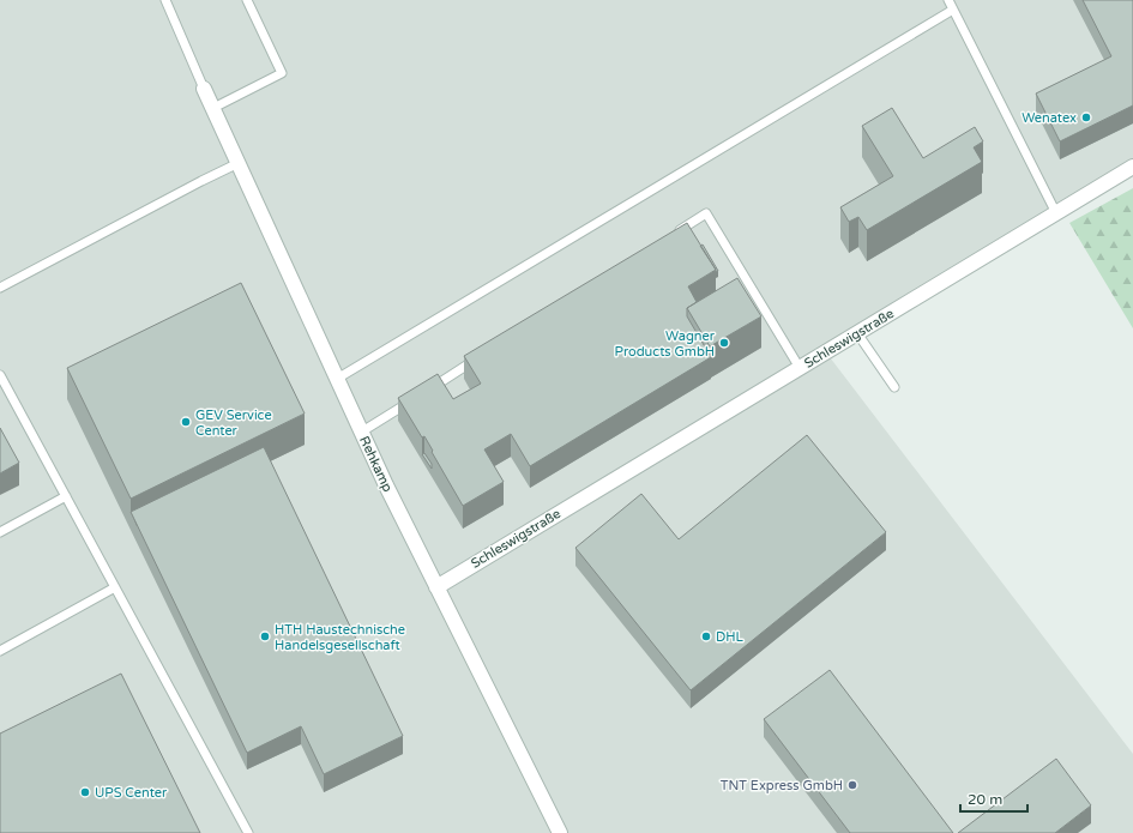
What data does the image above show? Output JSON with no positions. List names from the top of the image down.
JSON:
{
  "streets": {
    "street": ["Schleswigstraße", "Rehkamp"]
  },
  "crossings": [
    ["Schleswigstraße", "Rehkamp"]
  ],
  "places": [
    "Wenatex",
    "Wagner Products GmbH",
    "GEV Service Center",
    "HTH Haustechnische Handelsgesellschaft",
    "DHL",
    "TNT Express GmbH",
    "UPS Center"
  ],
  "scale_bar": "20 m"
}
